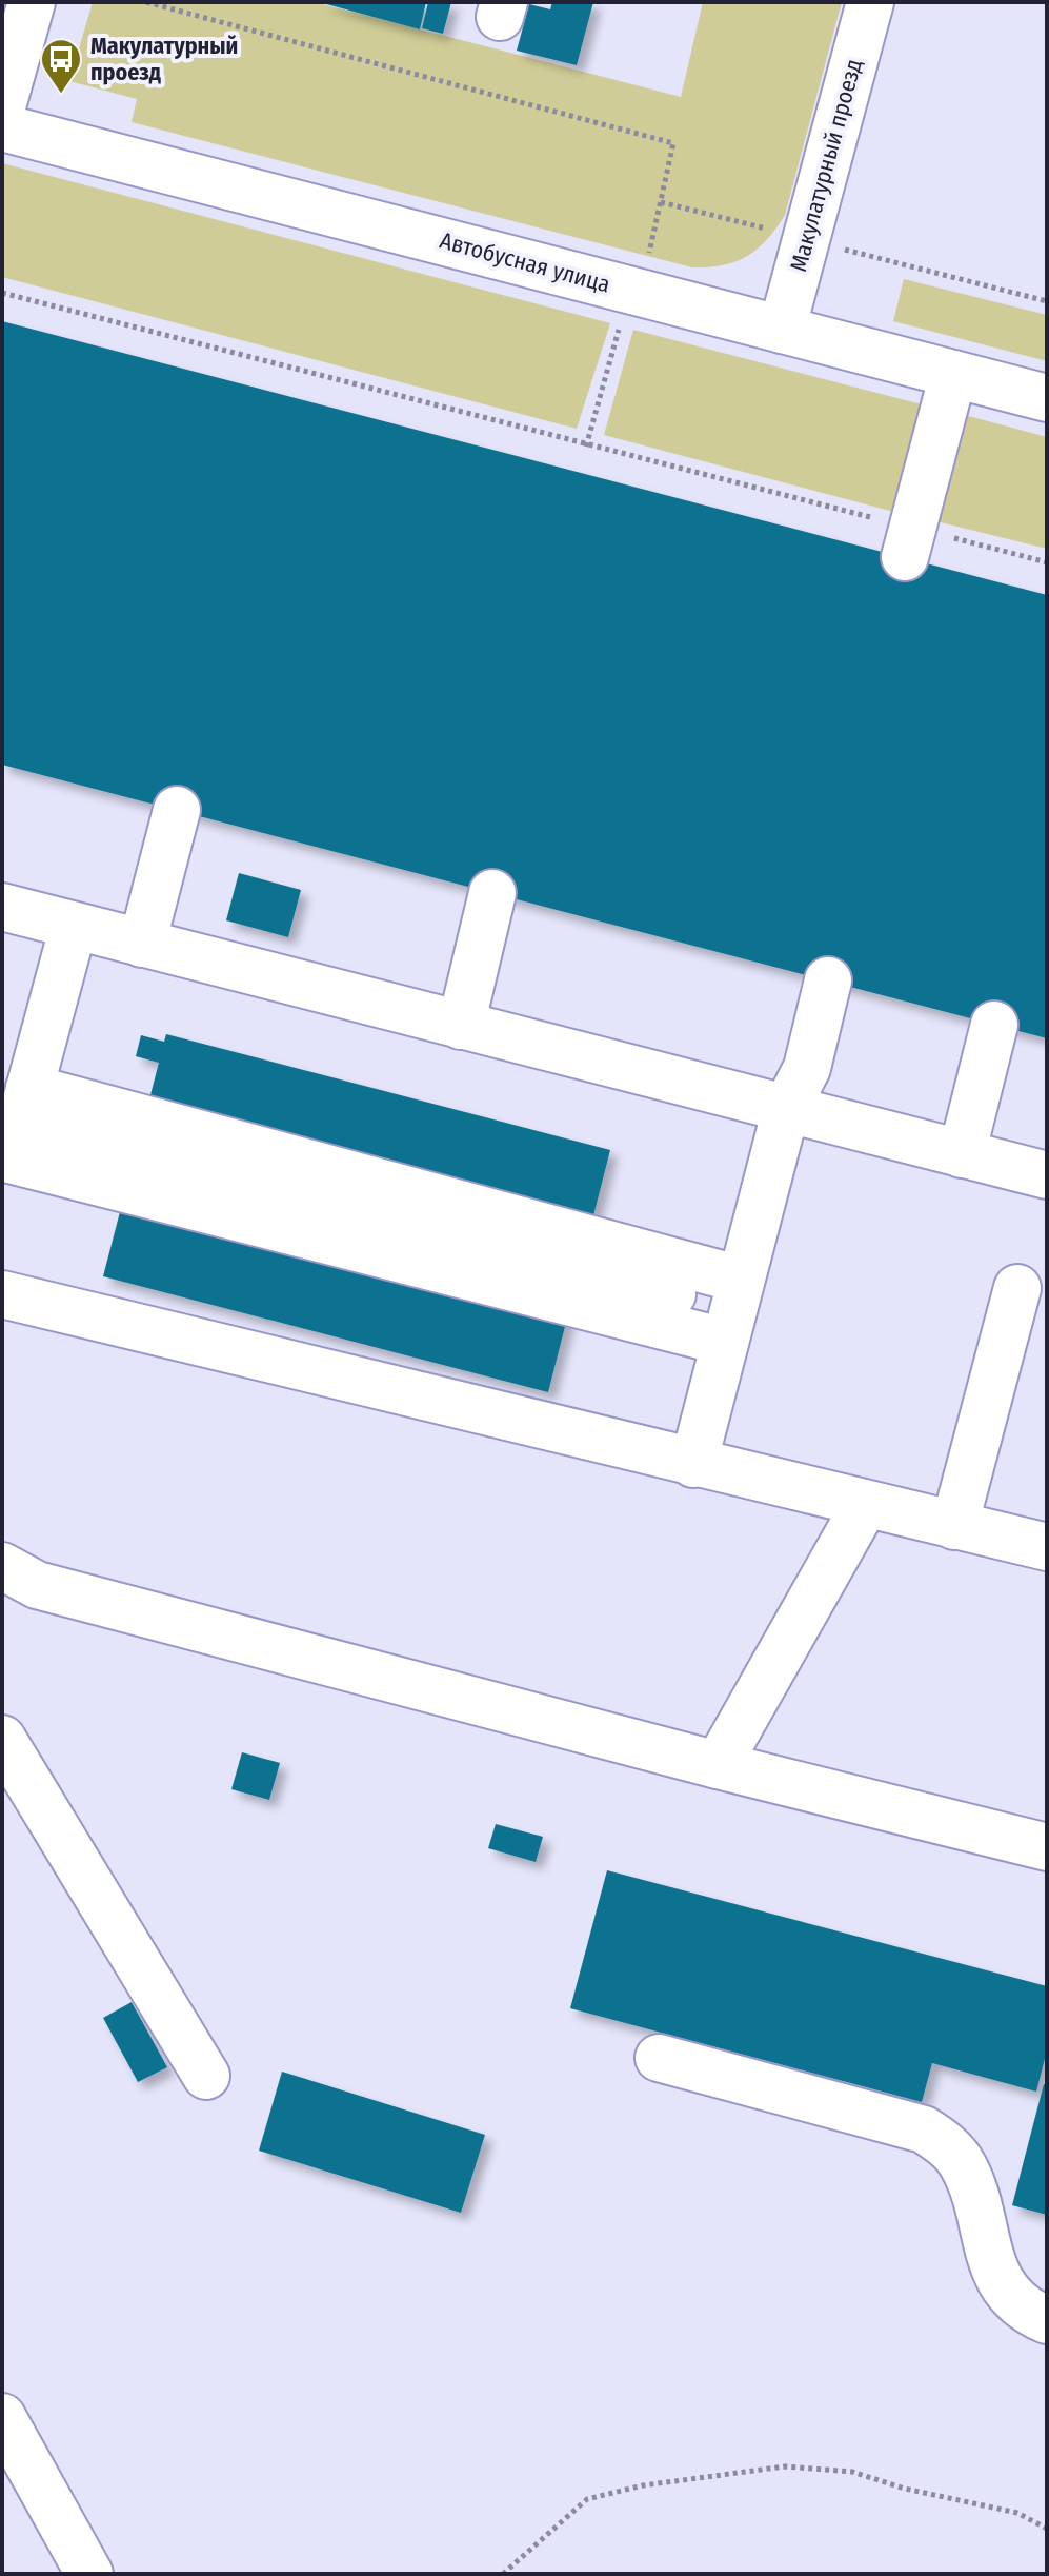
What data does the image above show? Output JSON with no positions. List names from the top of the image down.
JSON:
{
  "streets": {
    "street": ["Макулатурный проезд", "Автобусная улица"]
  },
  "crossings": [
    ["Макулатурный проезд", "Автобусная улица"]
  ],
  "places": {
    "bus stop": ["Макулатурный проезд"]
  }
}
